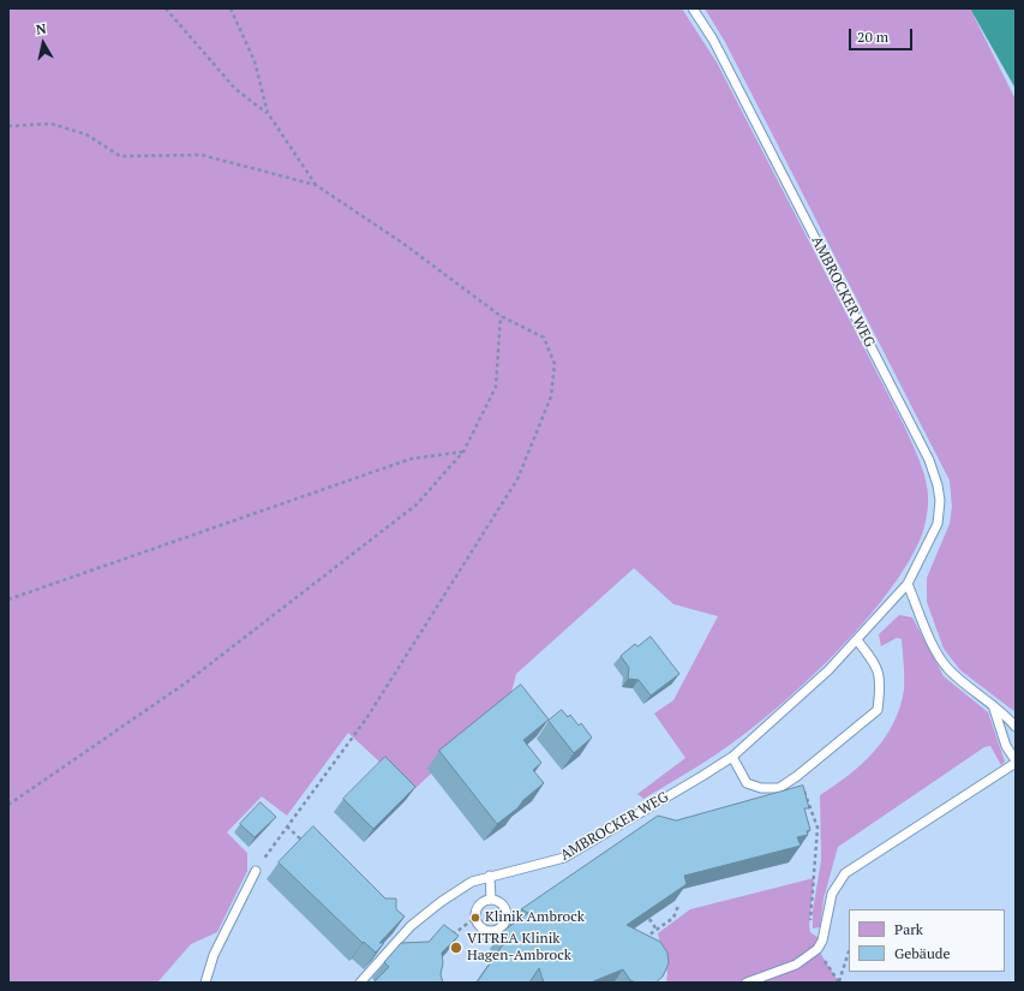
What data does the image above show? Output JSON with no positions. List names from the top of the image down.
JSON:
{
  "streets": {
    "lane": ["AMBROCKER WEG"]
  },
  "places": ["Klinik Ambrock", "VITREA Klinik Hagen-Ambrock"],
  "legend": ["Park", "Gebäude"],
  "scale_bar": "20 m",
  "north": "top"
}
